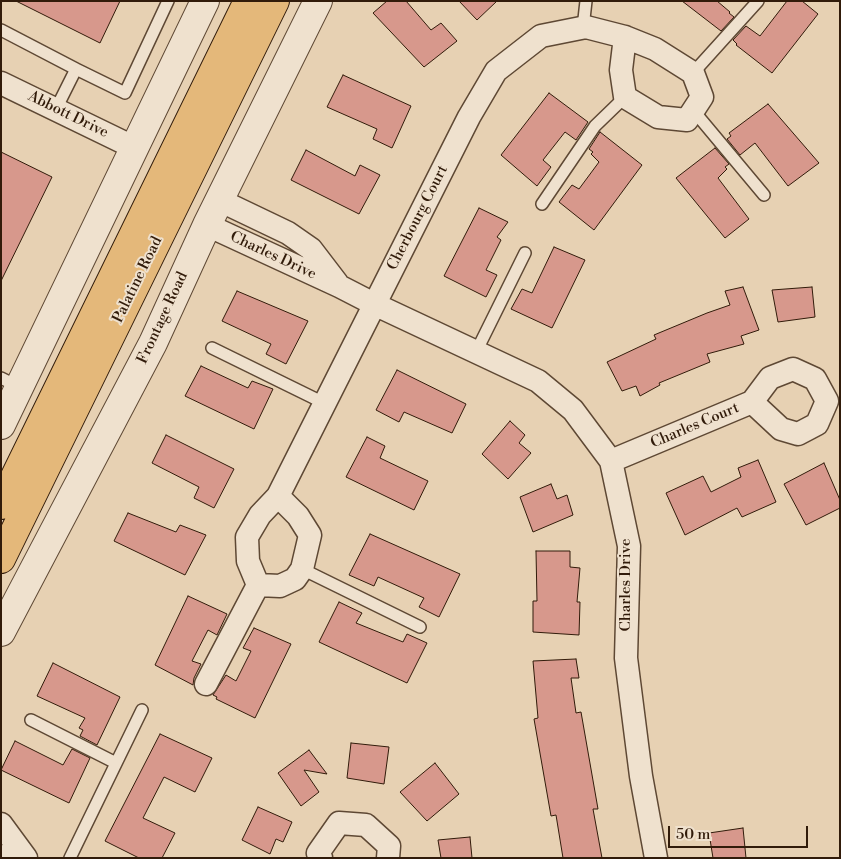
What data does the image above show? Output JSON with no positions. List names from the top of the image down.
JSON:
{
  "streets": {
    "highway": ["Palatine Road"],
    "street": [
      "Abbott Drive",
      "Cherbourg Court",
      "Charles Drive",
      "Frontage Road",
      "Charles Court"
    ]
  },
  "crossings": [
    ["Cherbourg Court", "Charles Drive"],
    ["Charles Drive", "Frontage Road"],
    ["Charles Drive", "Charles Court"]
  ],
  "scale_bar": "50 m"
}
